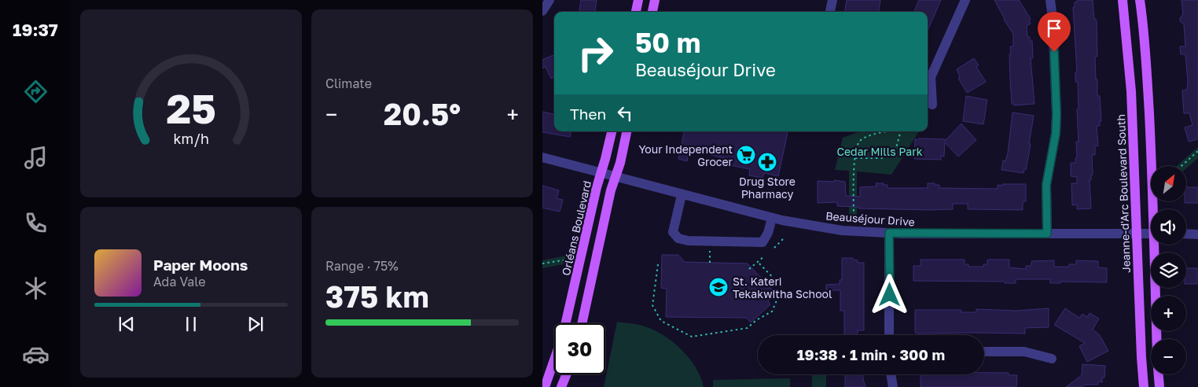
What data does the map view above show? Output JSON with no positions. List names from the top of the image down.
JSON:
{
  "streets": {
    "main road": ["Jeanne-d'Arc Boulevard South", "Orléans Boulevard"],
    "street": ["Beauséjour Drive"]
  },
  "crossings": [
    ["Jeanne-d'Arc Boulevard South", "Beauséjour Drive"],
    ["Beauséjour Drive", "Orléans Boulevard"]
  ],
  "parks": ["Cedar Mills Park"],
  "places": {
    "supermarket": ["Your Independent Grocer"],
    "pharmacy": ["Drug Store Pharmacy"],
    "school or university": ["St. Kateri Tekakwitha School"]
  },
  "north": "top right",
  "page": {
    "tabs": "19:37",
    "tile": [
      "Climate",
      ["Range · 75%", "375 km"]
    ],
    "turn": ["50 m", "Beauséjour Drive"],
    "then": "Then",
    "heat": ["−", "20.5°", "+"],
    "map_buttons": ["+", "−"],
    "song": ["Paper Moons", "Ada Vale"],
    "limit": "30",
    "trip": "19:38 · 1 min · 300 m",
    "gauge": ["25", "km/h"]
  }
}
